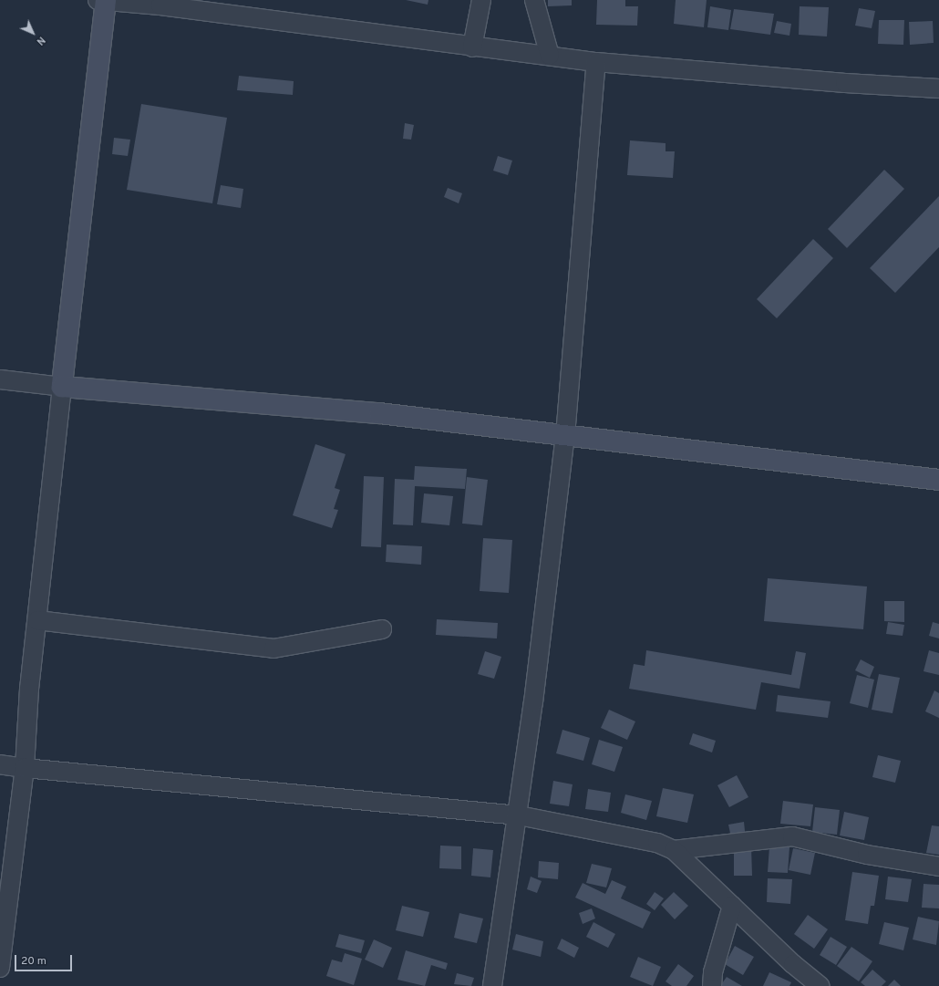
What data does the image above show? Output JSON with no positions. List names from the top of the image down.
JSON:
{
  "scale_bar": "20 m",
  "north": "bottom right"
}
